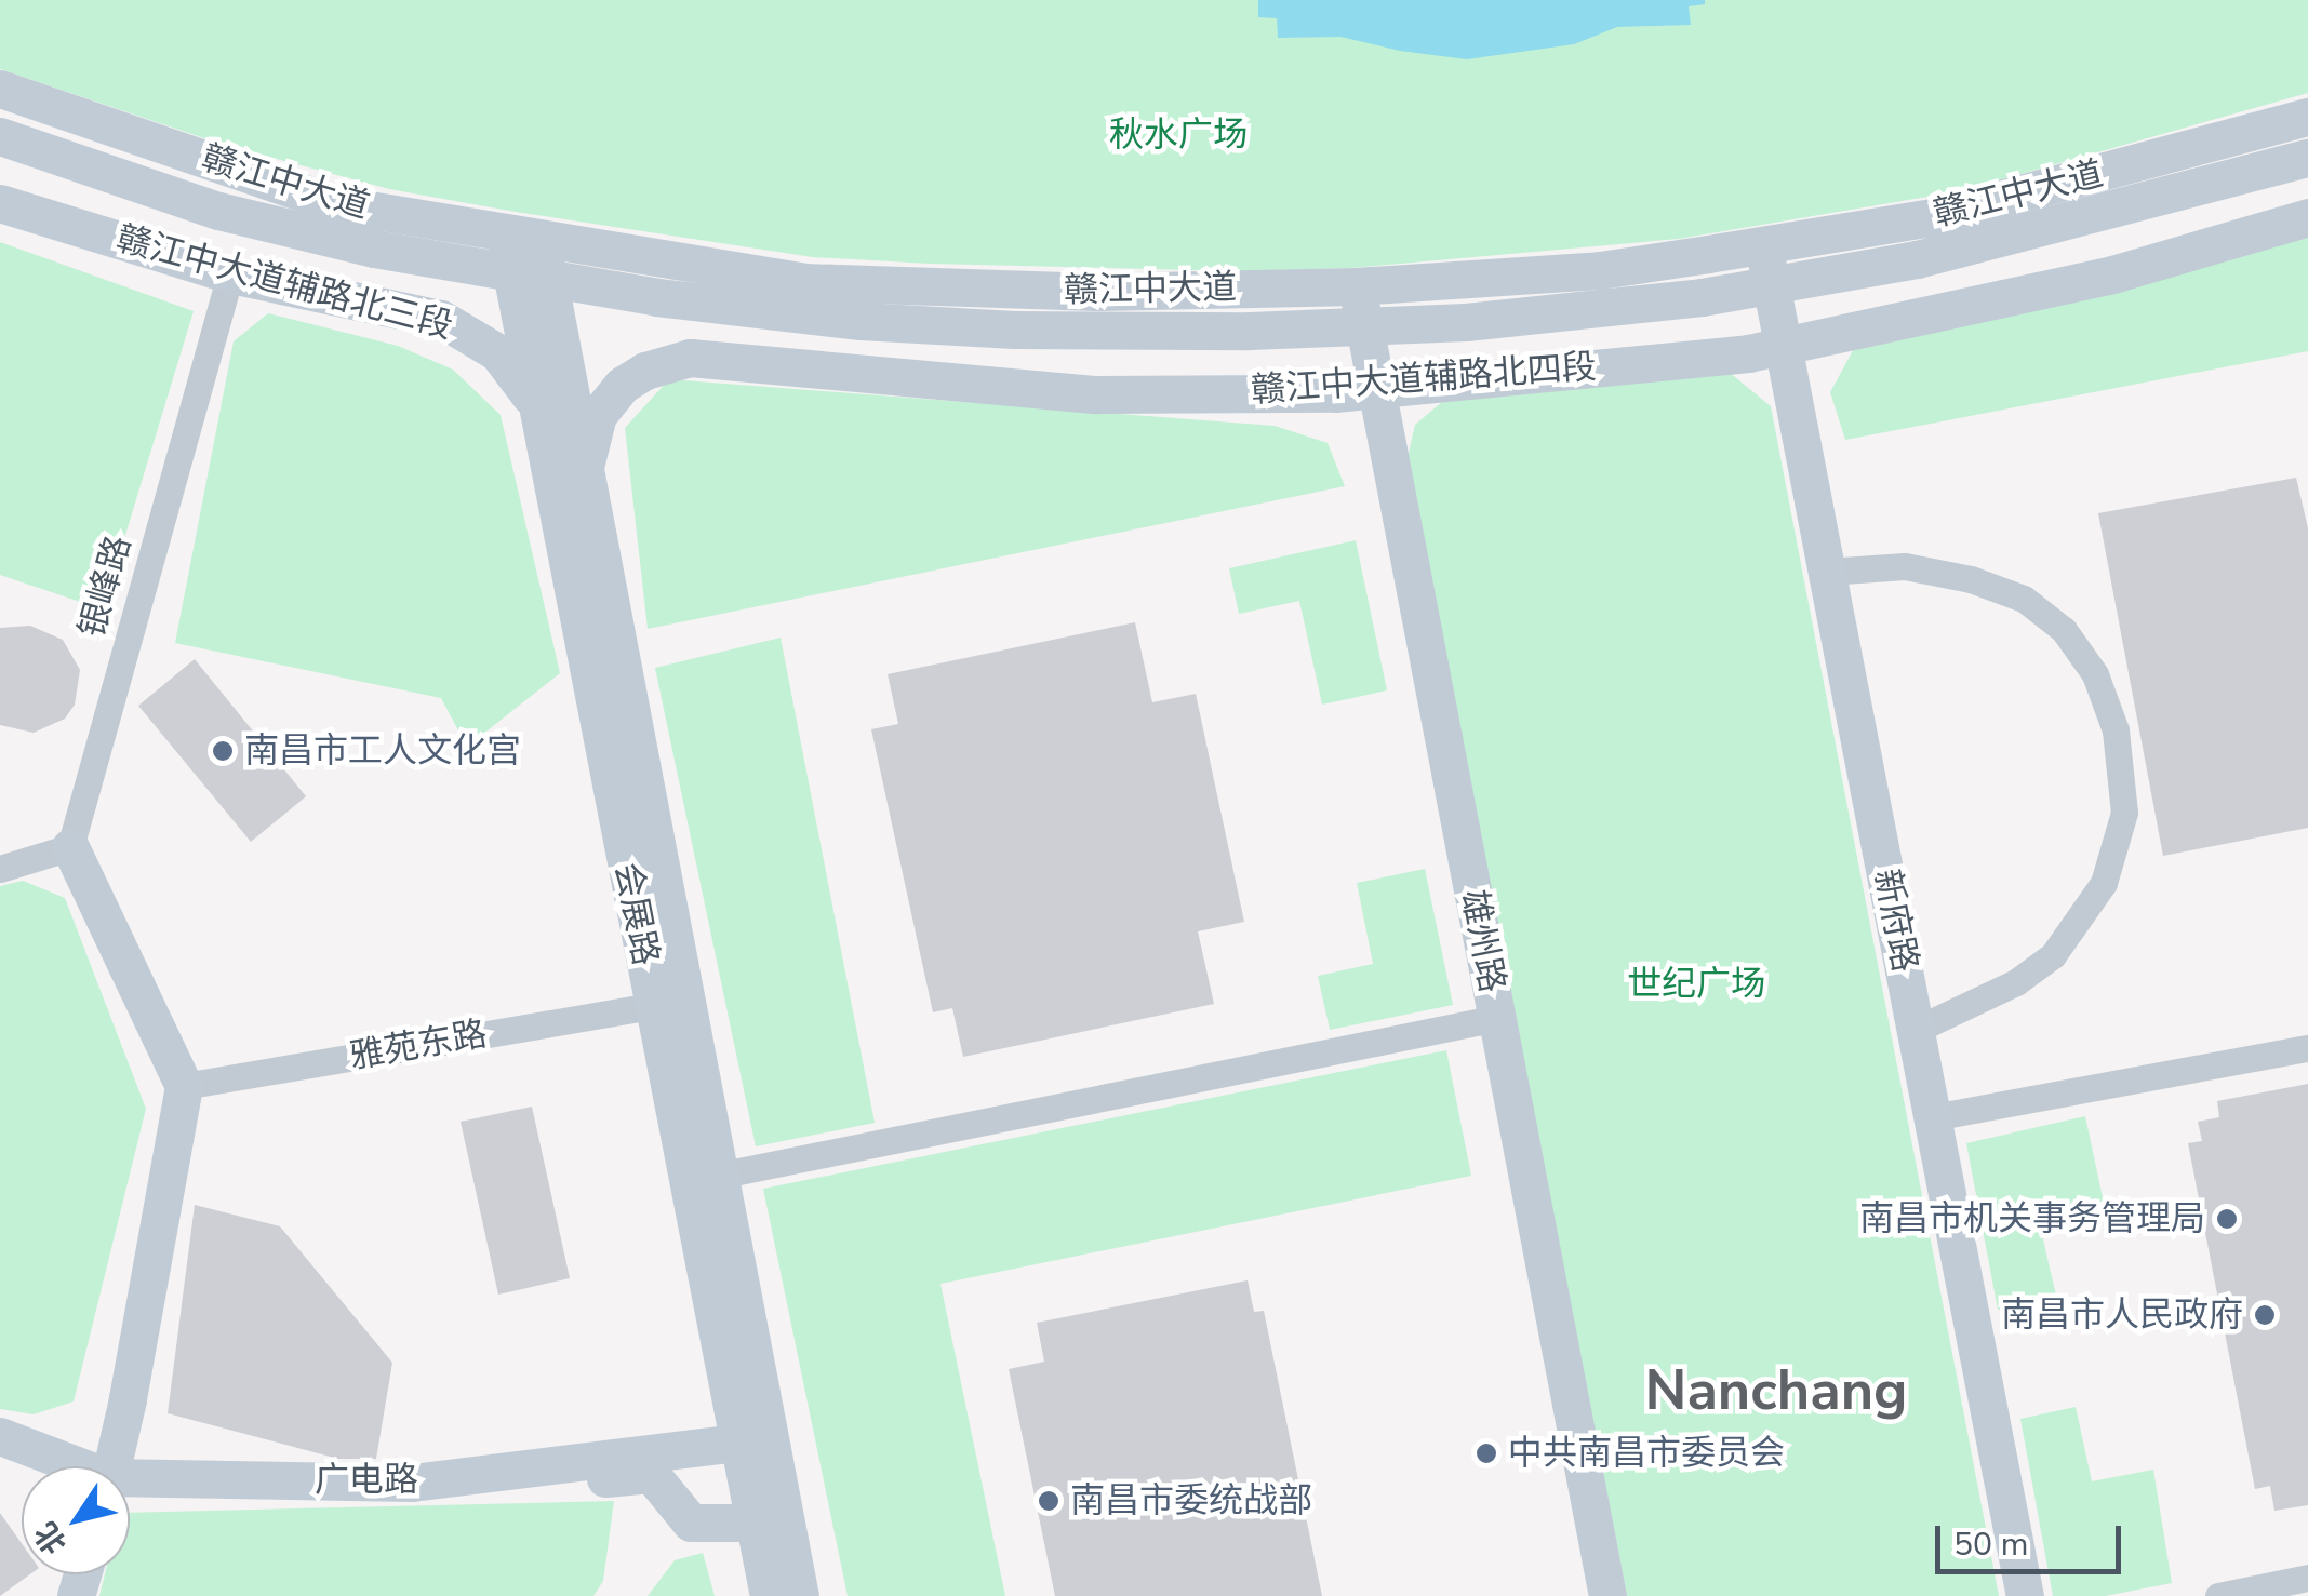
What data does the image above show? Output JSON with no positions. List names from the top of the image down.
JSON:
{
  "streets": {
    "street": [
      "赣江中大道",
      "赣江中大道辅路北三段",
      "赣江中大道辅路北四段",
      "银峰路",
      "会展路",
      "新府路",
      "雄州路",
      "雅苑东路",
      "广电路"
    ]
  },
  "crossings": [
    ["赣江中大道", "会展路"],
    ["赣江中大道", "新府路"],
    ["赣江中大道", "雄州路"],
    ["赣江中大道辅路北三段", "银峰路"],
    ["赣江中大道辅路北三段", "会展路"],
    ["赣江中大道辅路北四段", "会展路"],
    ["赣江中大道辅路北四段", "新府路"],
    ["赣江中大道辅路北四段", "雄州路"],
    ["会展路", "雅苑东路"],
    ["会展路", "广电路"]
  ],
  "districts": ["Nanchang"],
  "parks": ["秋水广场", "世纪广场"],
  "places": [
    "南昌市工人文化宫",
    "南昌市机关事务管理局",
    "南昌市人民政府",
    "中共南昌市委员会",
    "南昌市委统战部"
  ],
  "scale_bar": "50 m",
  "north": "bottom left"
}
